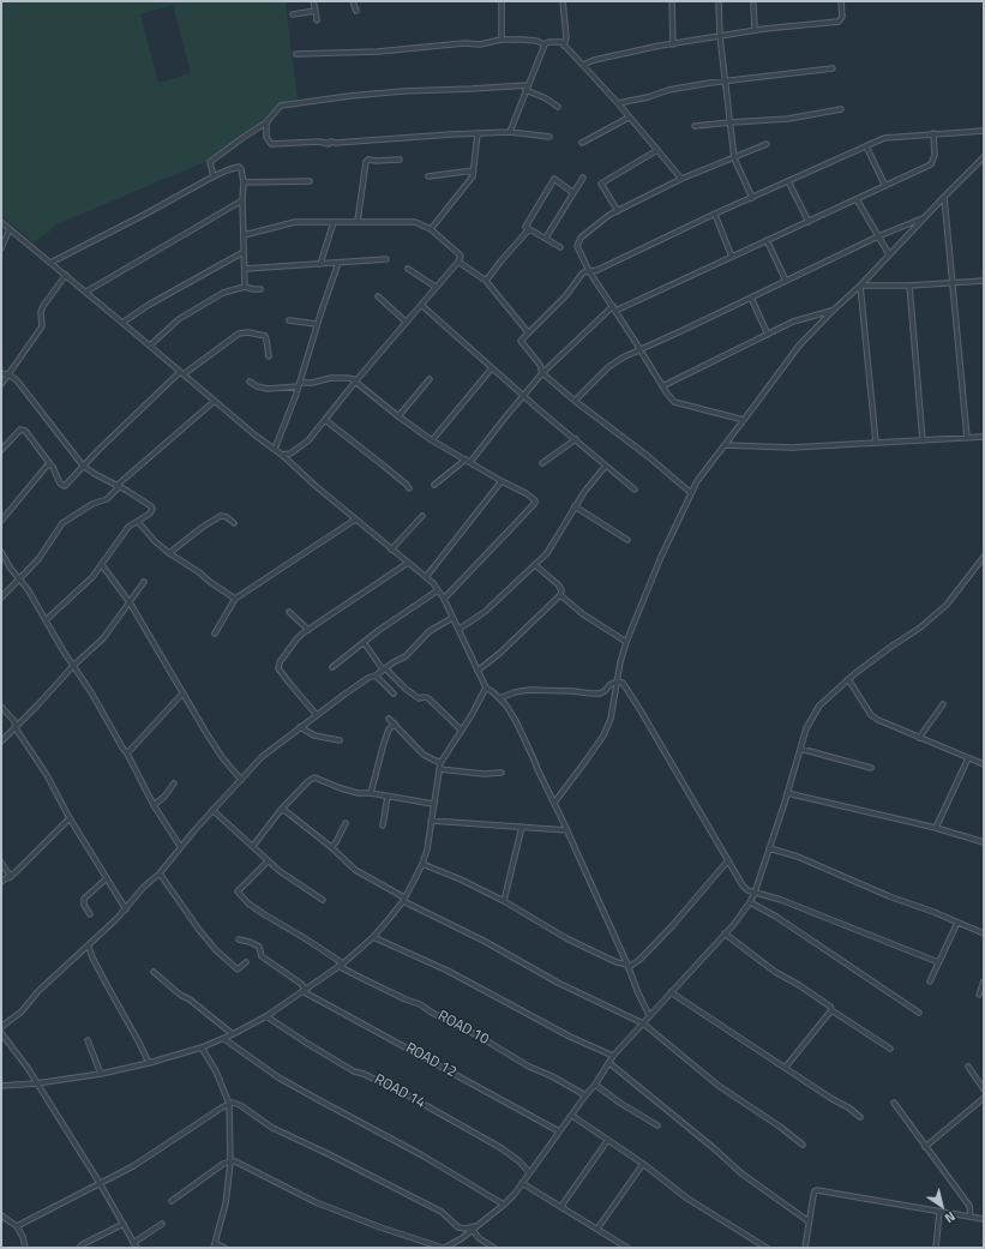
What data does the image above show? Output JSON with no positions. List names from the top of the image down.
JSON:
{
  "streets": {
    "street": ["ROAD 10", "ROAD 12", "ROAD 14"]
  },
  "north": "bottom right"
}
